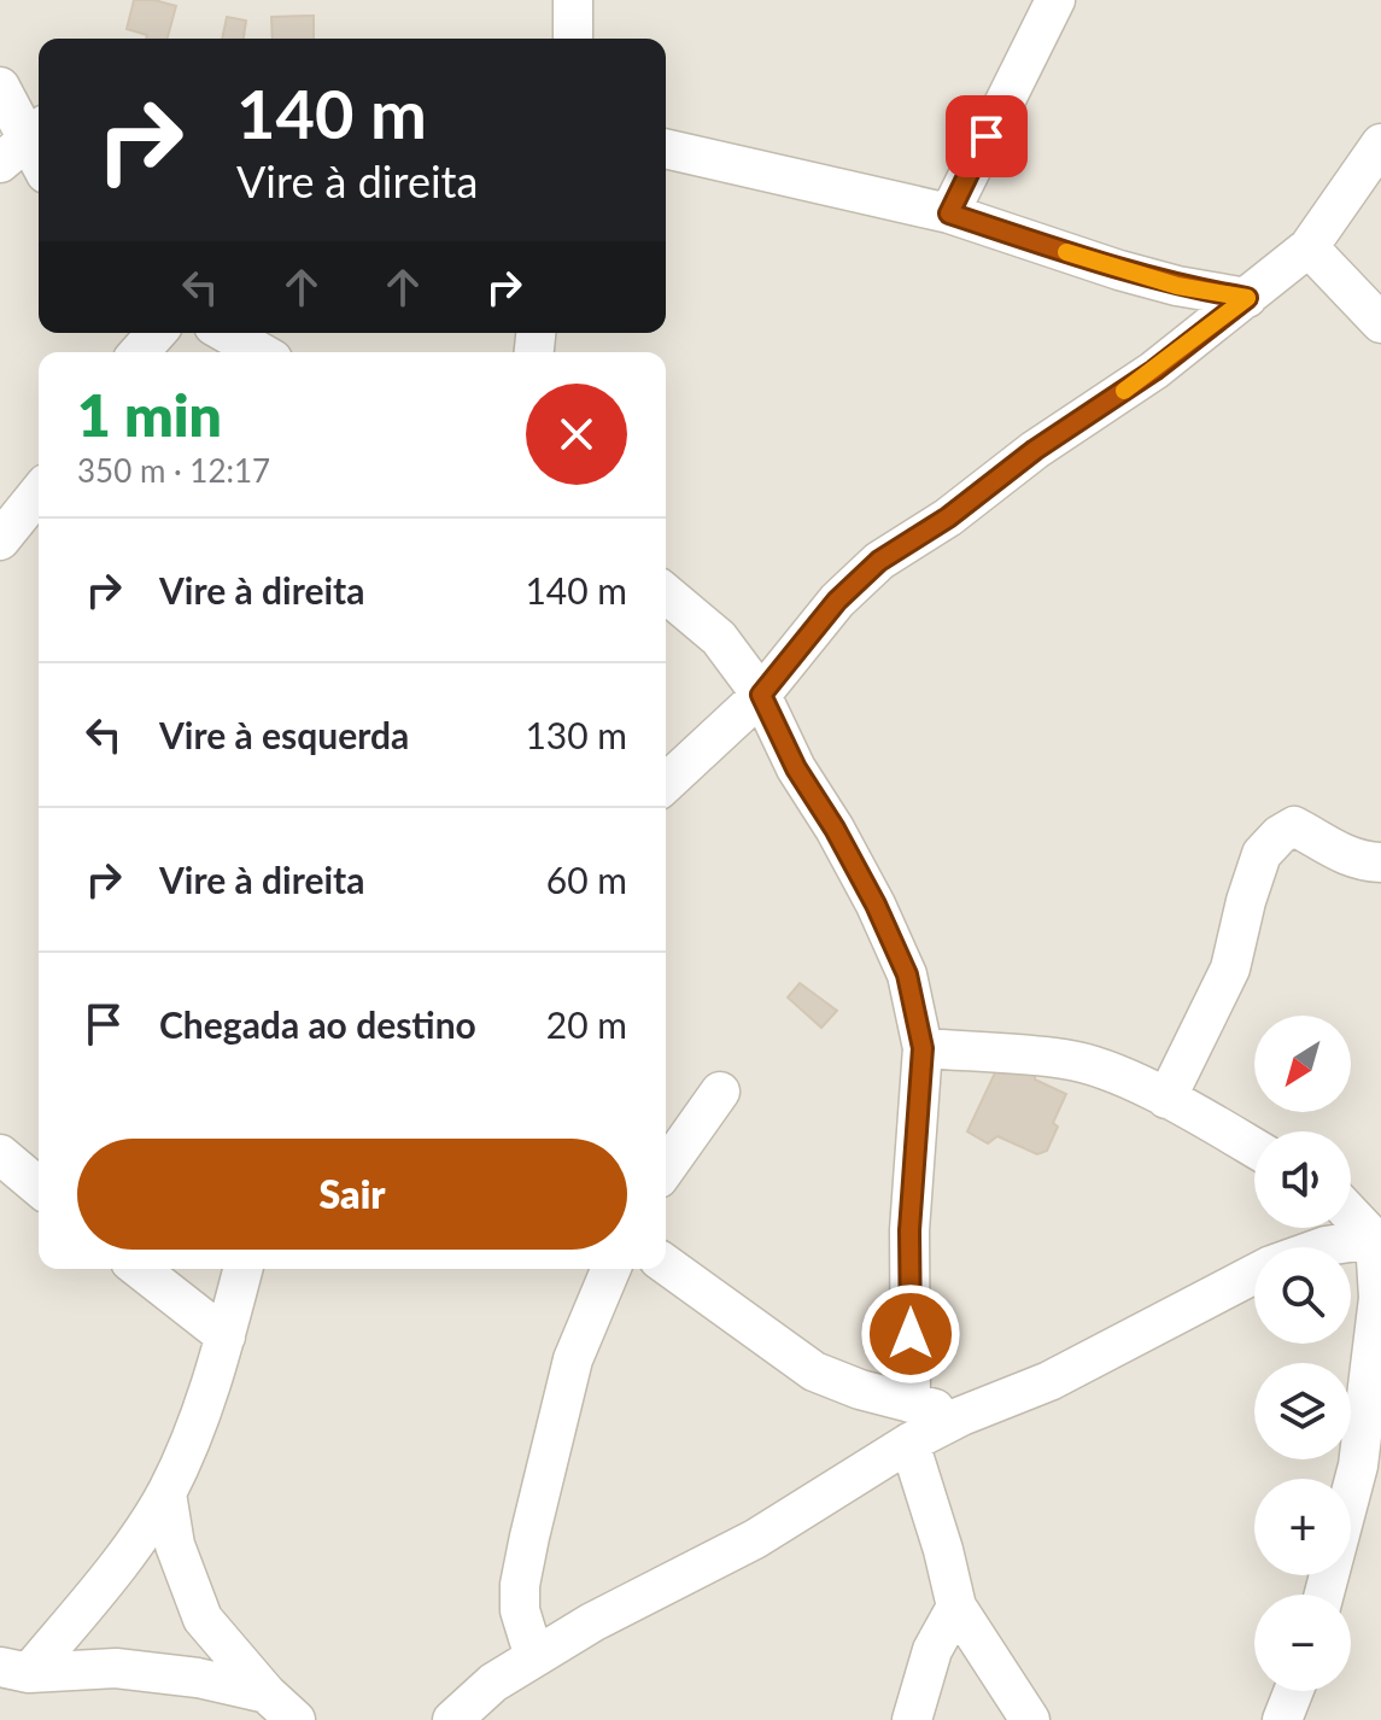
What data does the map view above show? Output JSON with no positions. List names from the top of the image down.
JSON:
{
  "north": "bottom left",
  "page": {
    "turn": ["140 m", "Vire à direita"],
    "heading": ["1 min", "350 m · 12:17"],
    "list": [
      {
        "name": "Vire à direita",
        "value": "140 m"
      },
      {
        "name": "Vire à esquerda",
        "value": "130 m"
      },
      {
        "name": "Vire à direita",
        "value": "60 m"
      },
      {
        "name": "Chegada ao destino",
        "value": "20 m"
      }
    ],
    "map_buttons": ["+", "−"],
    "buttons": "Sair"
  }
}
